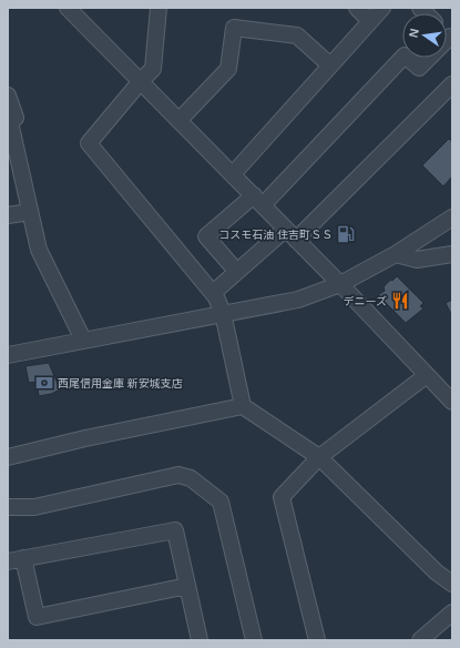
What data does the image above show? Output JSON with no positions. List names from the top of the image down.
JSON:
{
  "places": {
    "fuel station": ["コスモ石油 住吉町ＳＳ"],
    "restaurant": ["デニーズ"],
    "bank": ["西尾信用金庫 新安城支店"]
  },
  "north": "left"
}
